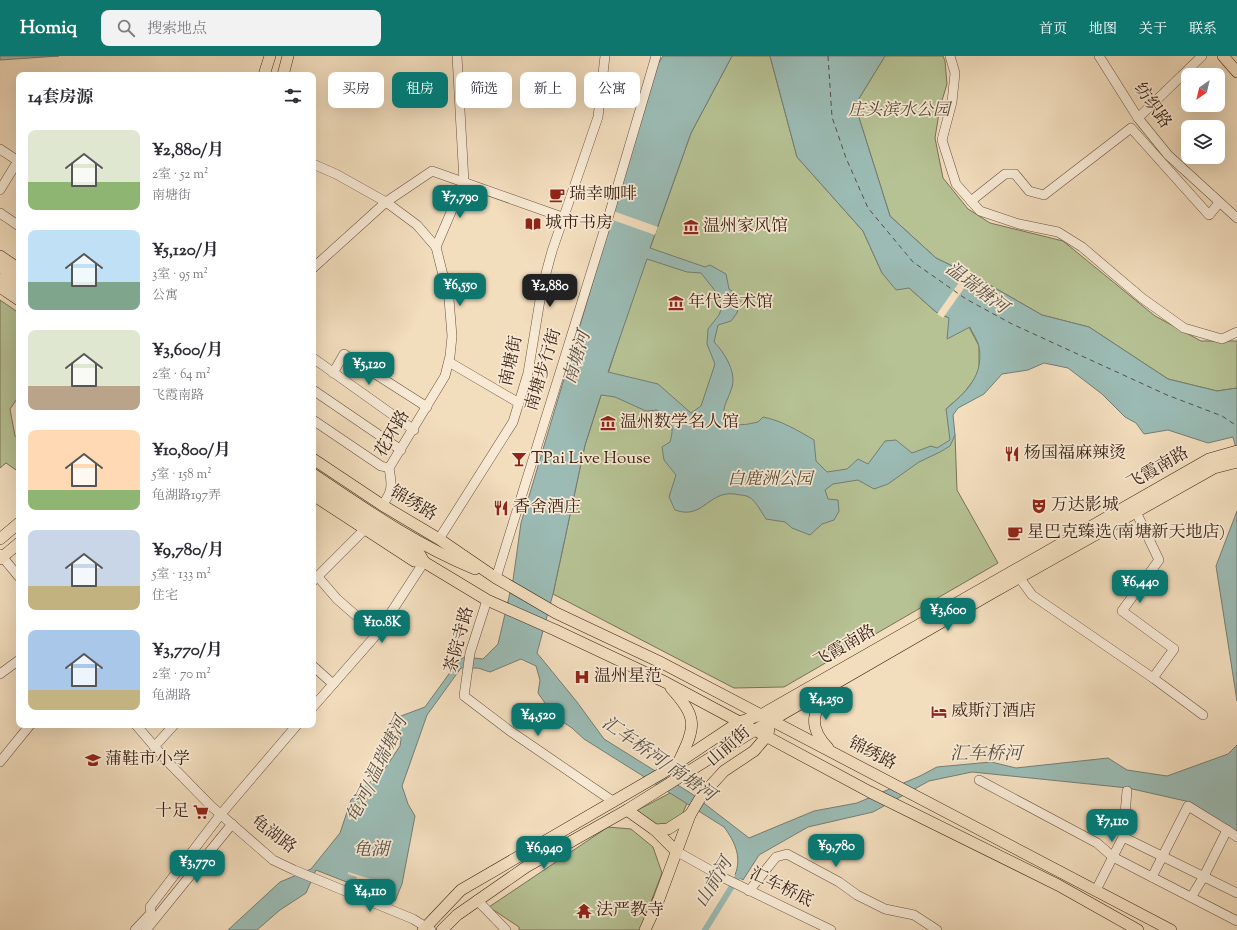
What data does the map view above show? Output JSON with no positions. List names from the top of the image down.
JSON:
{
  "streets": {
    "main road": ["飞霞南路", "锦绣路", "山前街"],
    "street": [
      "纺织路",
      "南塘街",
      "南塘步行街",
      "花环路",
      "茶院寺路",
      "龟湖路",
      "汇车桥底"
    ]
  },
  "crossings": [
    ["南塘街", "锦绣路"],
    ["南塘步行街", "锦绣路"],
    ["花环路", "锦绣路"],
    ["飞霞南路", "锦绣路"],
    ["飞霞南路", "茶院寺路"],
    ["飞霞南路", "山前街"],
    ["飞霞南路", "龟湖路"],
    ["锦绣路", "茶院寺路"],
    ["锦绣路", "山前街"],
    ["山前街", "汇车桥底"]
  ],
  "water": [
    "温瑞塘河",
    "南塘河",
    "汇车桥河",
    "汇车桥河/南塘河",
    "龟河/温瑞塘河",
    "龟湖",
    "山前河"
  ],
  "parks": ["庄头滨水公园", "白鹿洲公园"],
  "places": {
    "cafe": ["瑞幸咖啡", "星巴克臻选(南塘新天地店)"],
    "library": ["城市书房"],
    "museum": ["温州家风馆", "年代美术馆", "温州数学名人馆"],
    "restaurant": ["杨国福麻辣烫", "香舍酒庄"],
    "bar": ["TPai Live House"],
    "theatre": ["万达影城"],
    "hospital": ["温州星范"],
    "hotel": ["威斯汀酒店"],
    "school or university": ["蒲鞋市小学"],
    "supermarket": ["十足"],
    "temple": ["法严教寺"]
  },
  "north": "bottom left",
  "page": {
    "header": "Homiq",
    "search": "搜索地点",
    "nav": [
      "首页",
      "地图",
      "关于",
      "联系"
    ],
    "chip": [
      "买房",
      "租房",
      "筛选",
      "新上",
      "公寓"
    ],
    "heading": "14套房源",
    "list": [
      {
        "name": "¥2,880/月",
        "note": "2室 · 52 m² · 南塘街"
      },
      {
        "name": "¥5,120/月",
        "note": "3室 · 95 m² · 公寓"
      },
      {
        "name": "¥3,600/月",
        "note": "2室 · 64 m² · 飞霞南路"
      },
      {
        "name": "¥10,800/月",
        "note": "5室 · 158 m² · 龟湖路197弄"
      },
      {
        "name": "¥9,780/月",
        "note": "5室 · 133 m² · 住宅"
      },
      {
        "name": "¥3,770/月",
        "note": "2室 · 70 m² · 龟湖路"
      }
    ],
    "price": [
      "¥7,790",
      "¥6,550",
      "¥2,880",
      "¥5,120",
      "¥6,440",
      "¥3,600",
      "¥10.8K",
      "¥4,250",
      "¥4,520",
      "¥7,110",
      "¥9,780",
      "¥6,940",
      "¥3,770",
      "¥4,110"
    ]
  }
}
